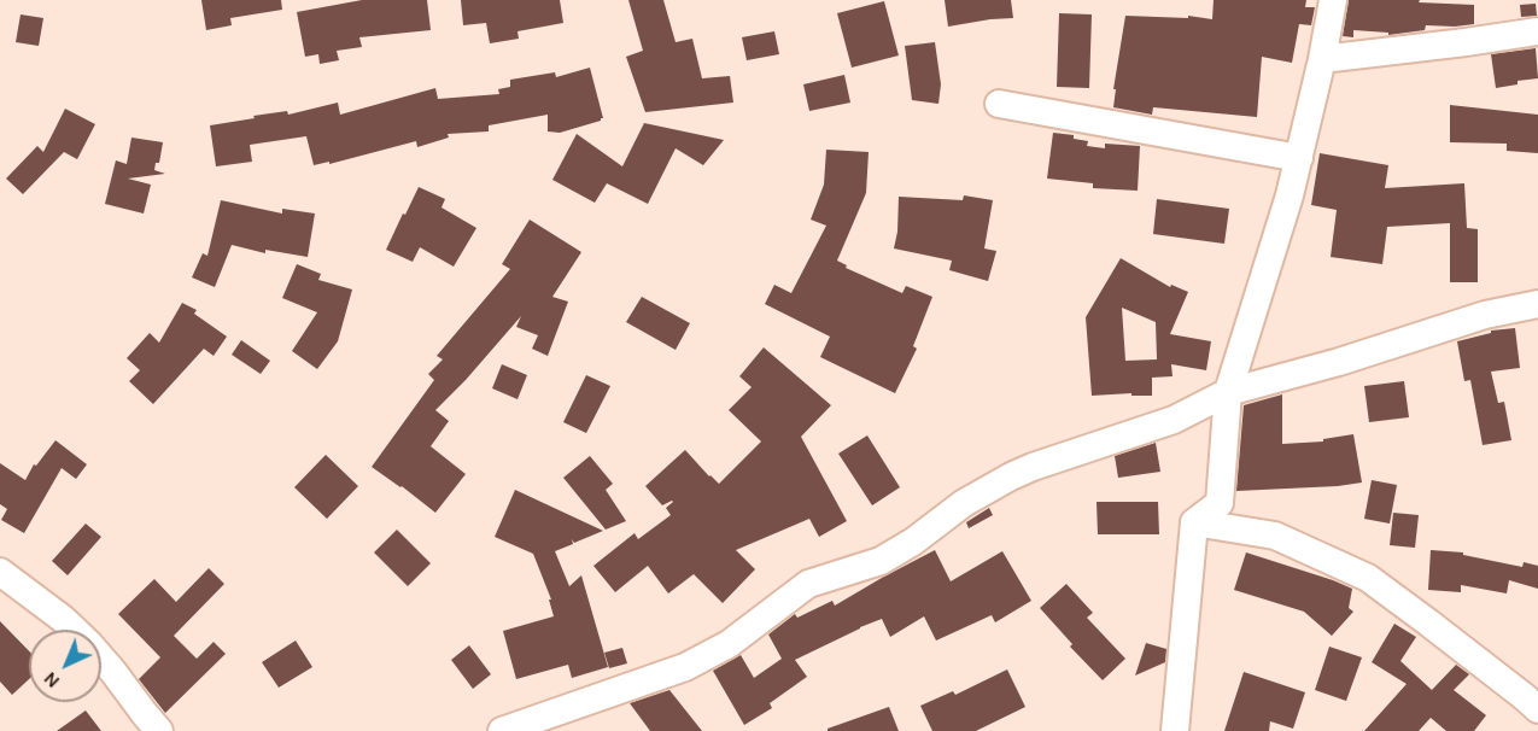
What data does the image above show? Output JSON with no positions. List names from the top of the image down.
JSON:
{
  "north": "bottom left"
}
